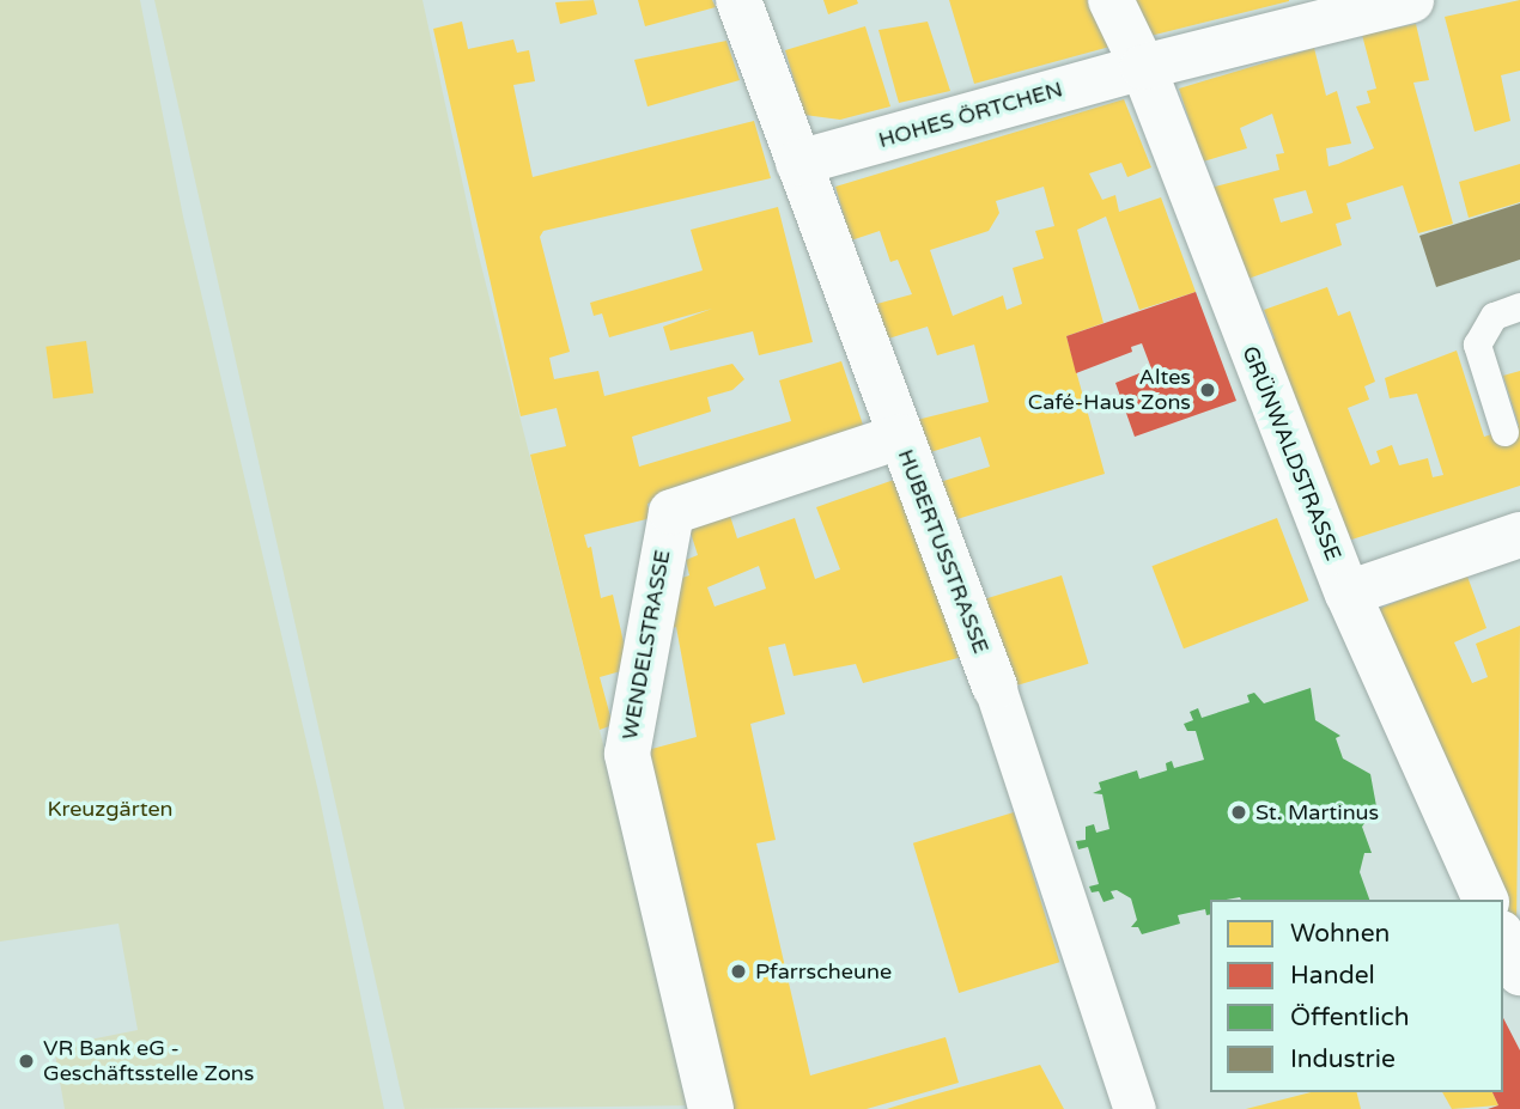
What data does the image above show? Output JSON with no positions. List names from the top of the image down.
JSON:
{
  "streets": {
    "street": [
      "HOHES ÖRTCHEN",
      "GRÜNWALDSTRASSE",
      "HUBERTUSSTRASSE",
      "WENDELSTRASSE"
    ]
  },
  "crossings": [
    ["HOHES ÖRTCHEN", "GRÜNWALDSTRASSE"],
    ["HOHES ÖRTCHEN", "HUBERTUSSTRASSE"],
    ["HUBERTUSSTRASSE", "WENDELSTRASSE"]
  ],
  "parks": ["Kreuzgärten"],
  "places": [
    "Altes Café-Haus Zons",
    "St. Martinus",
    "Pfarrscheune",
    "VR Bank eG - Geschäftsstelle Zons"
  ],
  "legend": [
    "Wohnen",
    "Handel",
    "Öffentlich",
    "Industrie"
  ]
}
